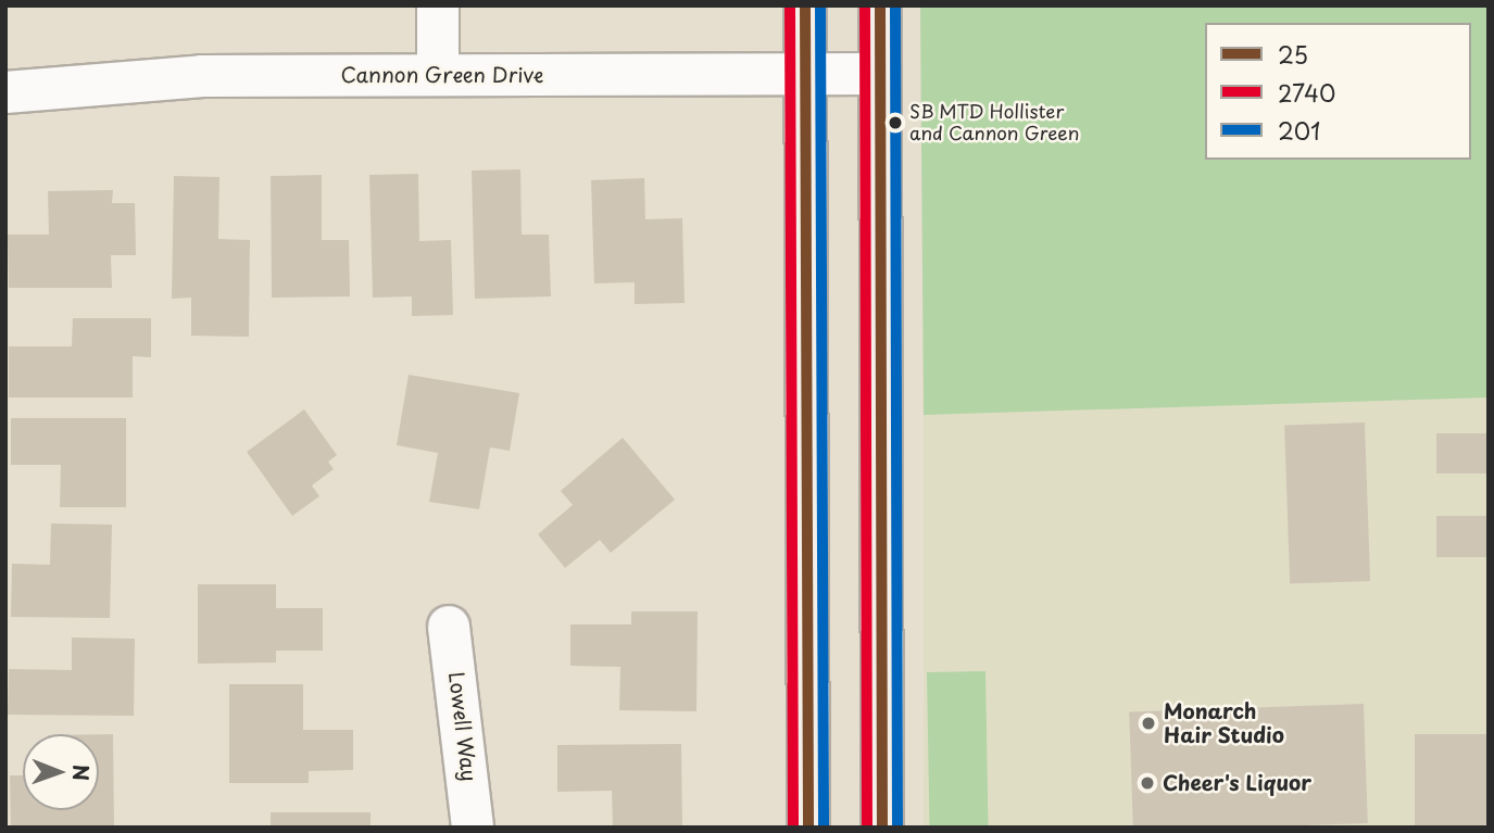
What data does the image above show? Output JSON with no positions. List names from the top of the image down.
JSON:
{
  "streets": {
    "street": ["Cannon Green Drive", "Lowell Way"]
  },
  "places": ["SB MTD Hollister and Cannon Green", "Monarch Hair Studio", "Cheer's Liquor"],
  "lines": ["transit line 25", "transit line 2740", "transit line 201"],
  "legend": ["25", "2740", "201"],
  "north": "right"
}
